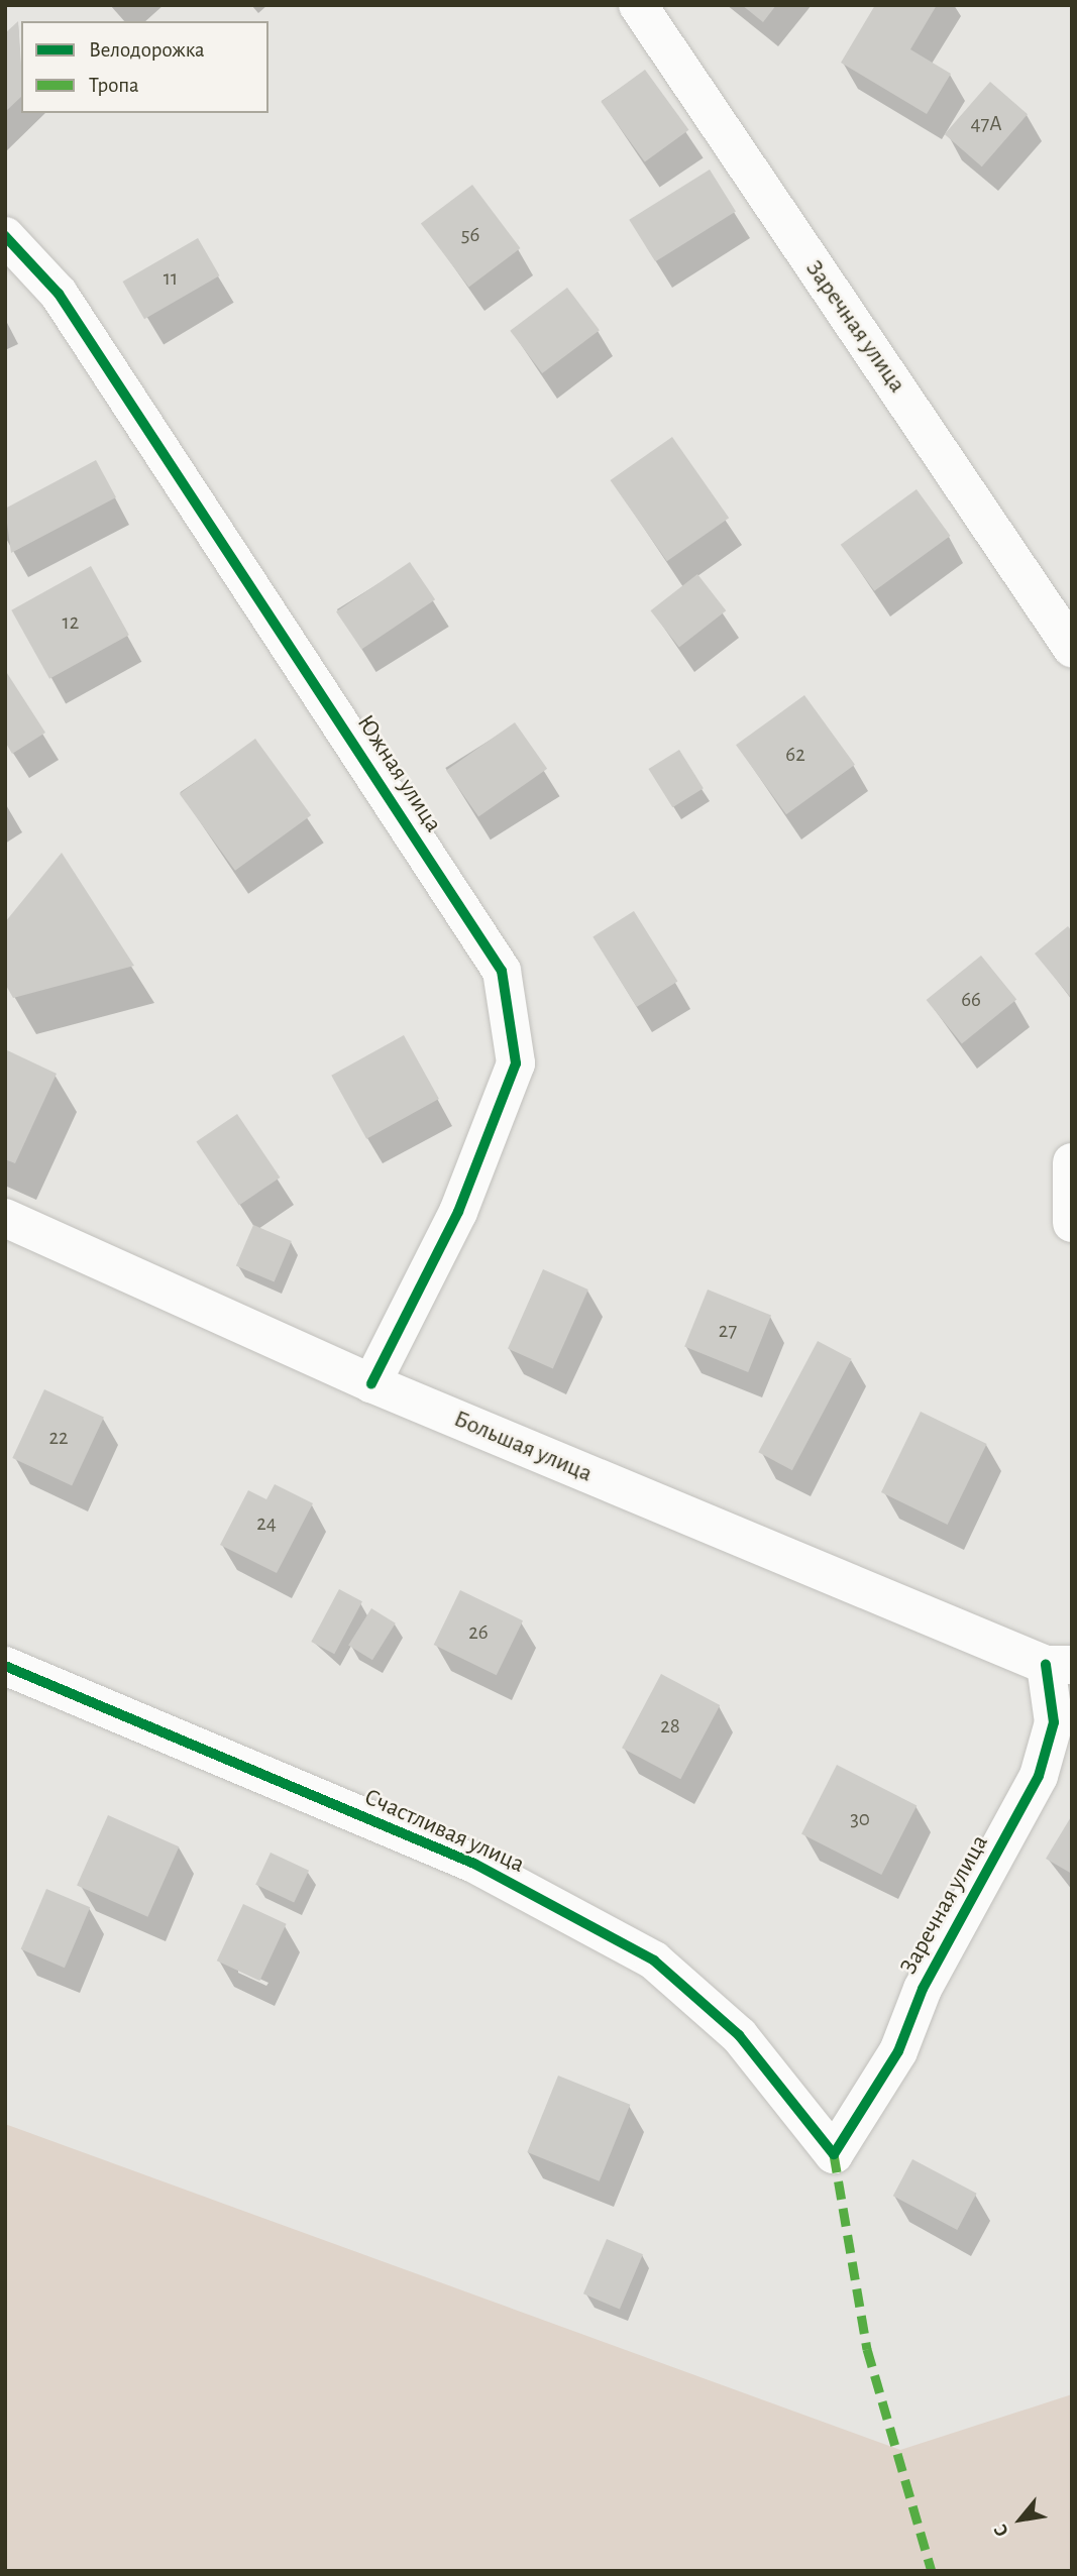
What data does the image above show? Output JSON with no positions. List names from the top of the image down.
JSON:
{
  "streets": {
    "street": [
      "Заречная улица",
      "Южная улица",
      "Большая улица",
      "Счастливая улица"
    ]
  },
  "crossings": [
    ["Заречная улица", "Большая улица"],
    ["Заречная улица", "Счастливая улица"],
    ["Южная улица", "Большая улица"]
  ],
  "house_numbers": [
    "47А",
    "56",
    "11",
    "12",
    "62",
    "66",
    "27",
    "22",
    "24",
    "26",
    "28",
    "30"
  ],
  "legend": ["Велодорожка", "Тропа"],
  "north": "bottom left"
}
